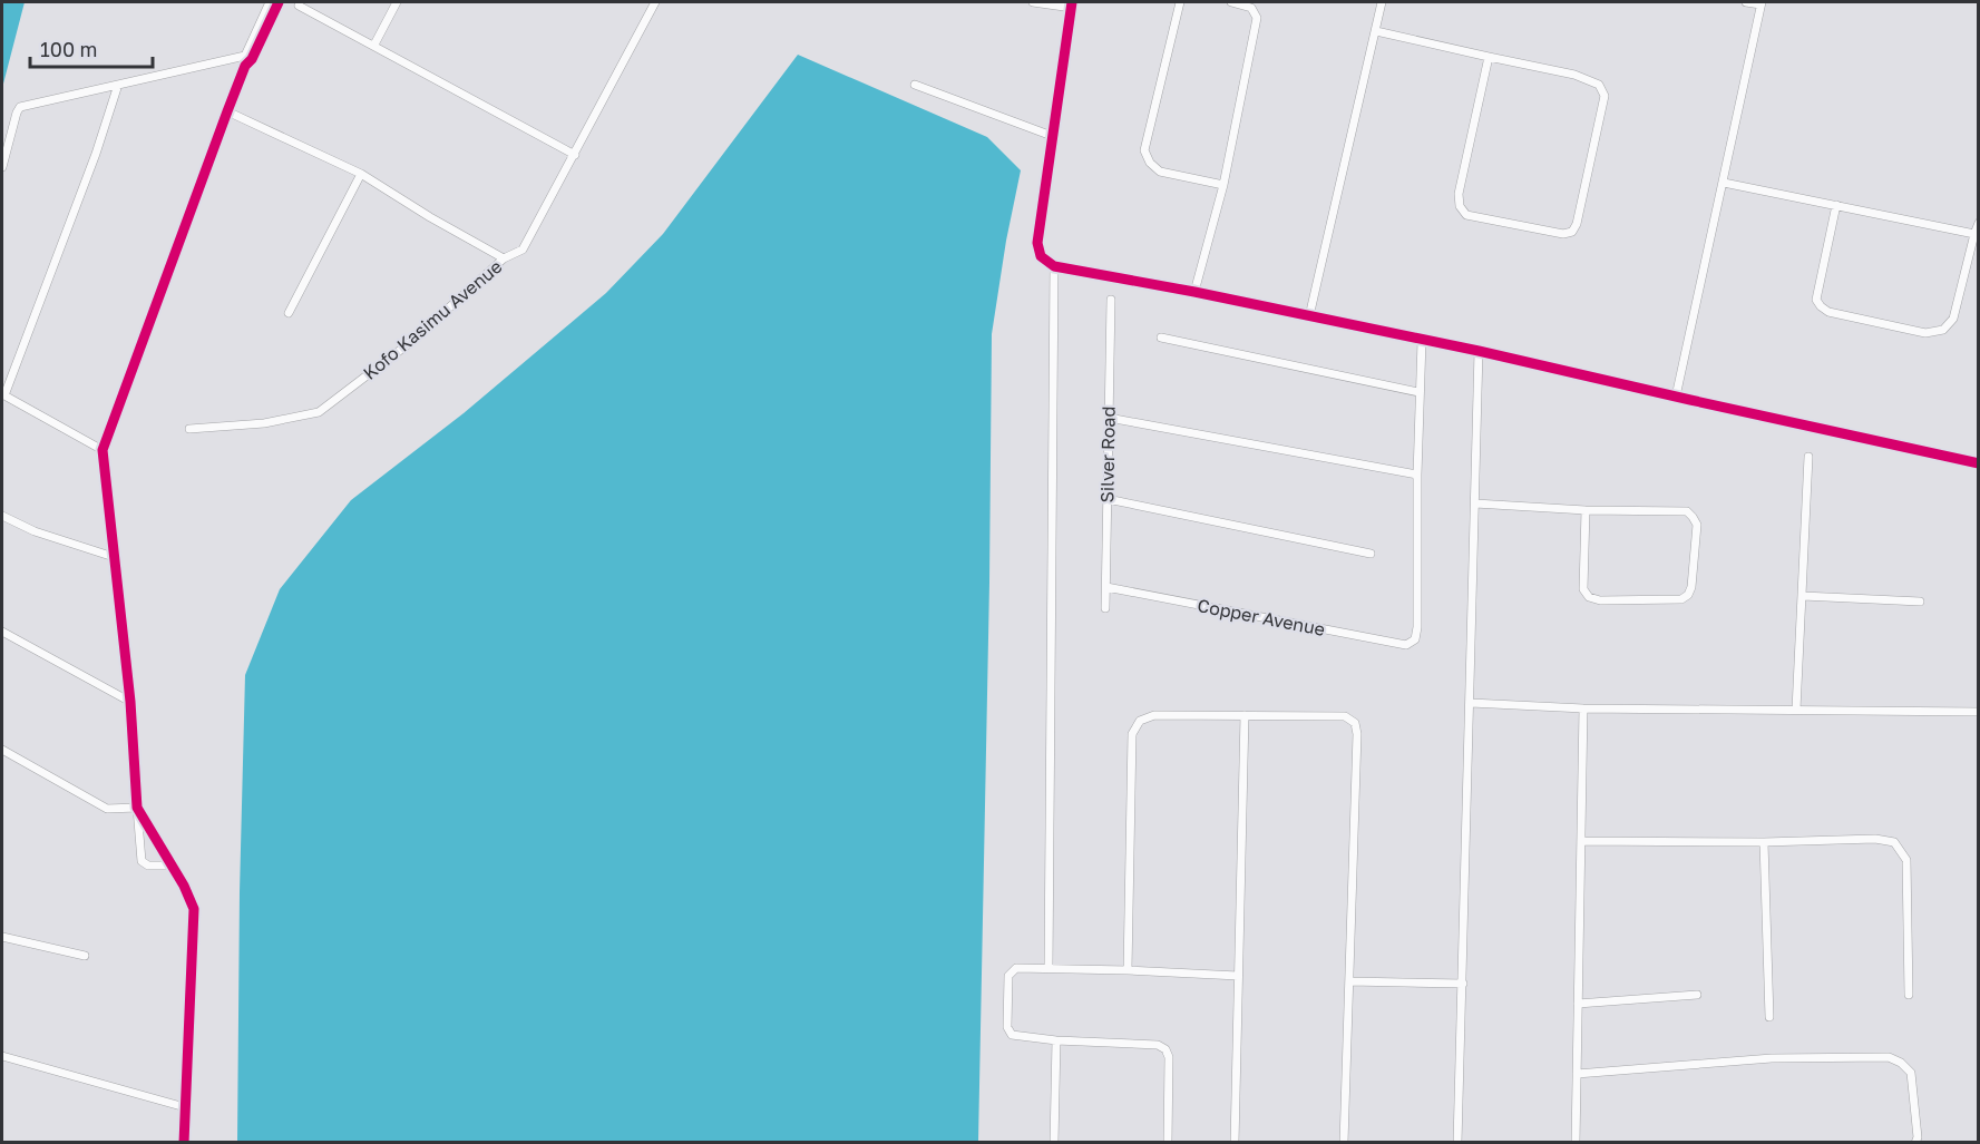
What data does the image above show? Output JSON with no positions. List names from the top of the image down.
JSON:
{
  "streets": {
    "street": ["Kofo Kasimu Avenue", "Silver Road", "Copper Avenue"]
  },
  "crossings": [
    ["Silver Road", "Copper Avenue"]
  ],
  "scale_bar": "100 m"
}
